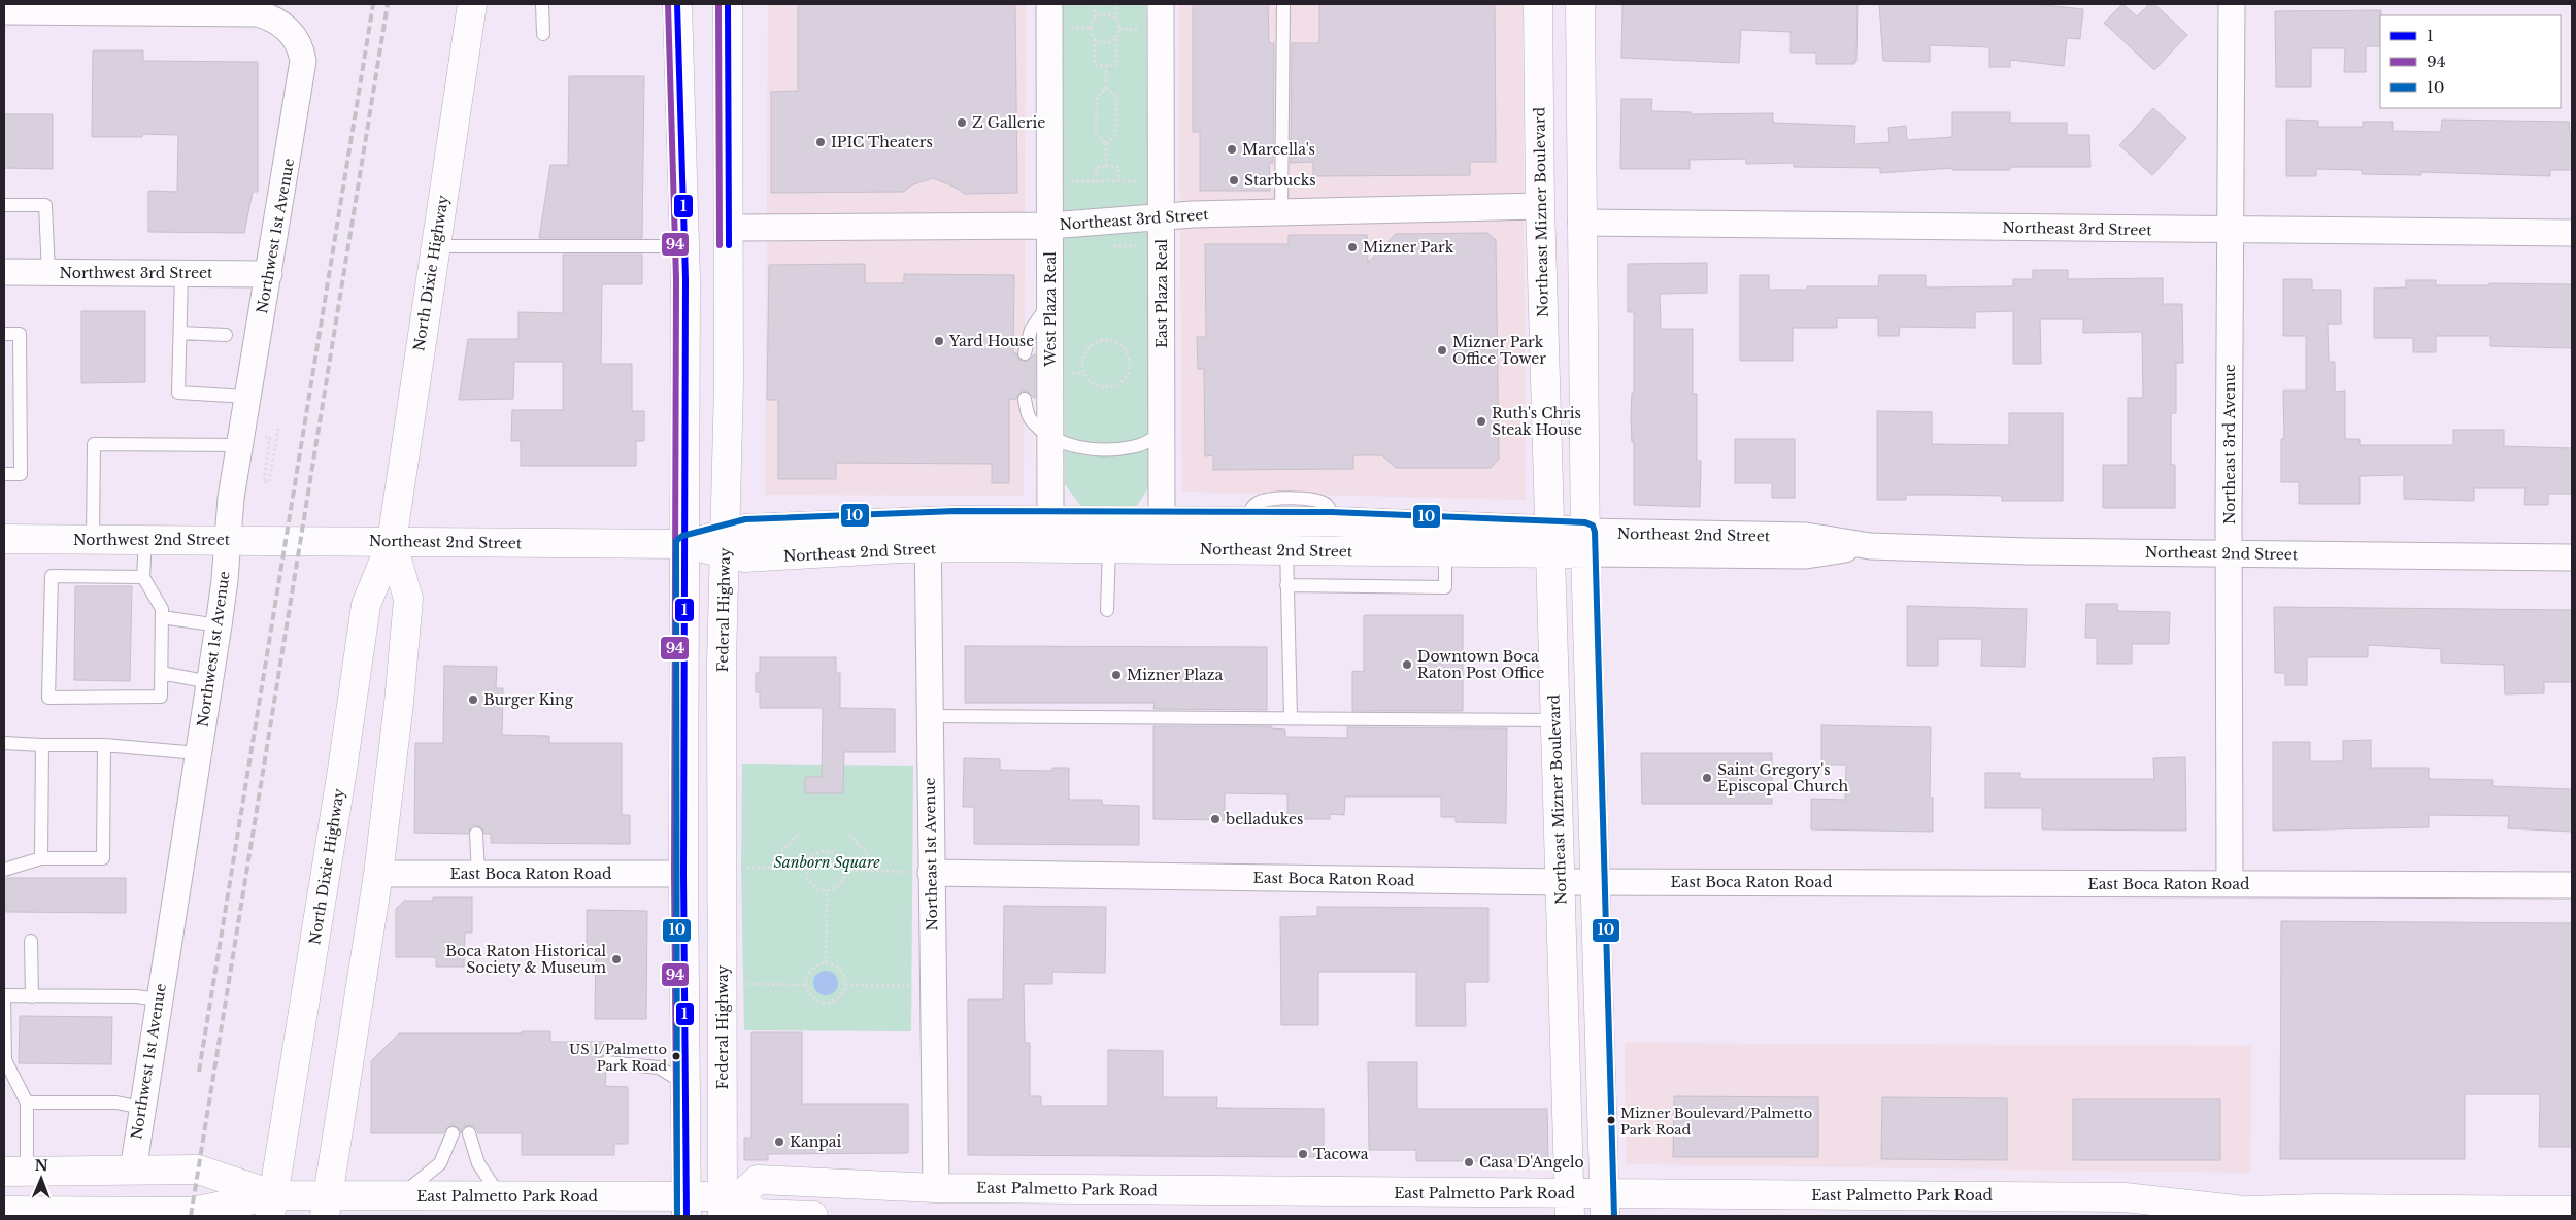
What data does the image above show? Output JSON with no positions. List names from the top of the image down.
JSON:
{
  "streets": {
    "main road": [
      "Northeast Mizner Boulevard",
      "North Dixie Highway",
      "Northeast 2nd Street",
      "Northwest 2nd Street",
      "Federal Highway",
      "East Palmetto Park Road"
    ],
    "street": [
      "Northeast 3rd Street",
      "Northwest 1st Avenue",
      "Northwest 3rd Street",
      "East Plaza Real",
      "West Plaza Real",
      "Northeast 3rd Avenue",
      "Northeast 1st Avenue",
      "East Boca Raton Road"
    ]
  },
  "crossings": [
    ["Northeast Mizner Boulevard", "Northeast 3rd Street"],
    ["Northeast Mizner Boulevard", "Northeast 2nd Street"],
    ["Northeast Mizner Boulevard", "East Boca Raton Road"],
    ["Northeast Mizner Boulevard", "East Palmetto Park Road"],
    ["Northeast 3rd Street", "East Plaza Real"],
    ["Northeast 3rd Street", "West Plaza Real"],
    ["Northeast 3rd Street", "Northeast 3rd Avenue"],
    ["Northeast 3rd Street", "Federal Highway"],
    ["Northwest 1st Avenue", "Northwest 3rd Street"],
    ["Northwest 1st Avenue", "Northwest 2nd Street"],
    ["North Dixie Highway", "Northeast 2nd Street"],
    ["North Dixie Highway", "East Boca Raton Road"],
    ["North Dixie Highway", "East Palmetto Park Road"],
    ["East Plaza Real", "Northeast 2nd Street"],
    ["West Plaza Real", "Northeast 2nd Street"],
    ["Northeast 3rd Avenue", "Northeast 2nd Street"],
    ["Northeast 3rd Avenue", "East Boca Raton Road"],
    ["Northeast 2nd Street", "Northwest 2nd Street"],
    ["Northeast 2nd Street", "Federal Highway"],
    ["Northeast 2nd Street", "Northeast 1st Avenue"],
    ["Federal Highway", "East Palmetto Park Road"],
    ["Northeast 1st Avenue", "East Boca Raton Road"],
    ["Northeast 1st Avenue", "East Palmetto Park Road"]
  ],
  "parks": ["Sanborn Square"],
  "places": [
    "Z Gallerie",
    "IPIC Theaters",
    "Marcella's",
    "Starbucks",
    "Mizner Park",
    "Yard House",
    "Mizner Park Office Tower",
    "Ruth's Chris Steak House",
    "Downtown Boca Raton Post Office",
    "Mizner Plaza",
    "Burger King",
    "Saint Gregory's Episcopal Church",
    "belladukes",
    "Boca Raton Historical Society & Museum",
    "US 1/Palmetto Park Road",
    "Mizner Boulevard/Palmetto Park Road",
    "Kanpai",
    "Tacowa",
    "Casa D'Angelo"
  ],
  "lines": ["transit line 1", "transit line 94", "transit line 10"],
  "legend": ["1", "94", "10"],
  "north": "top"
}
